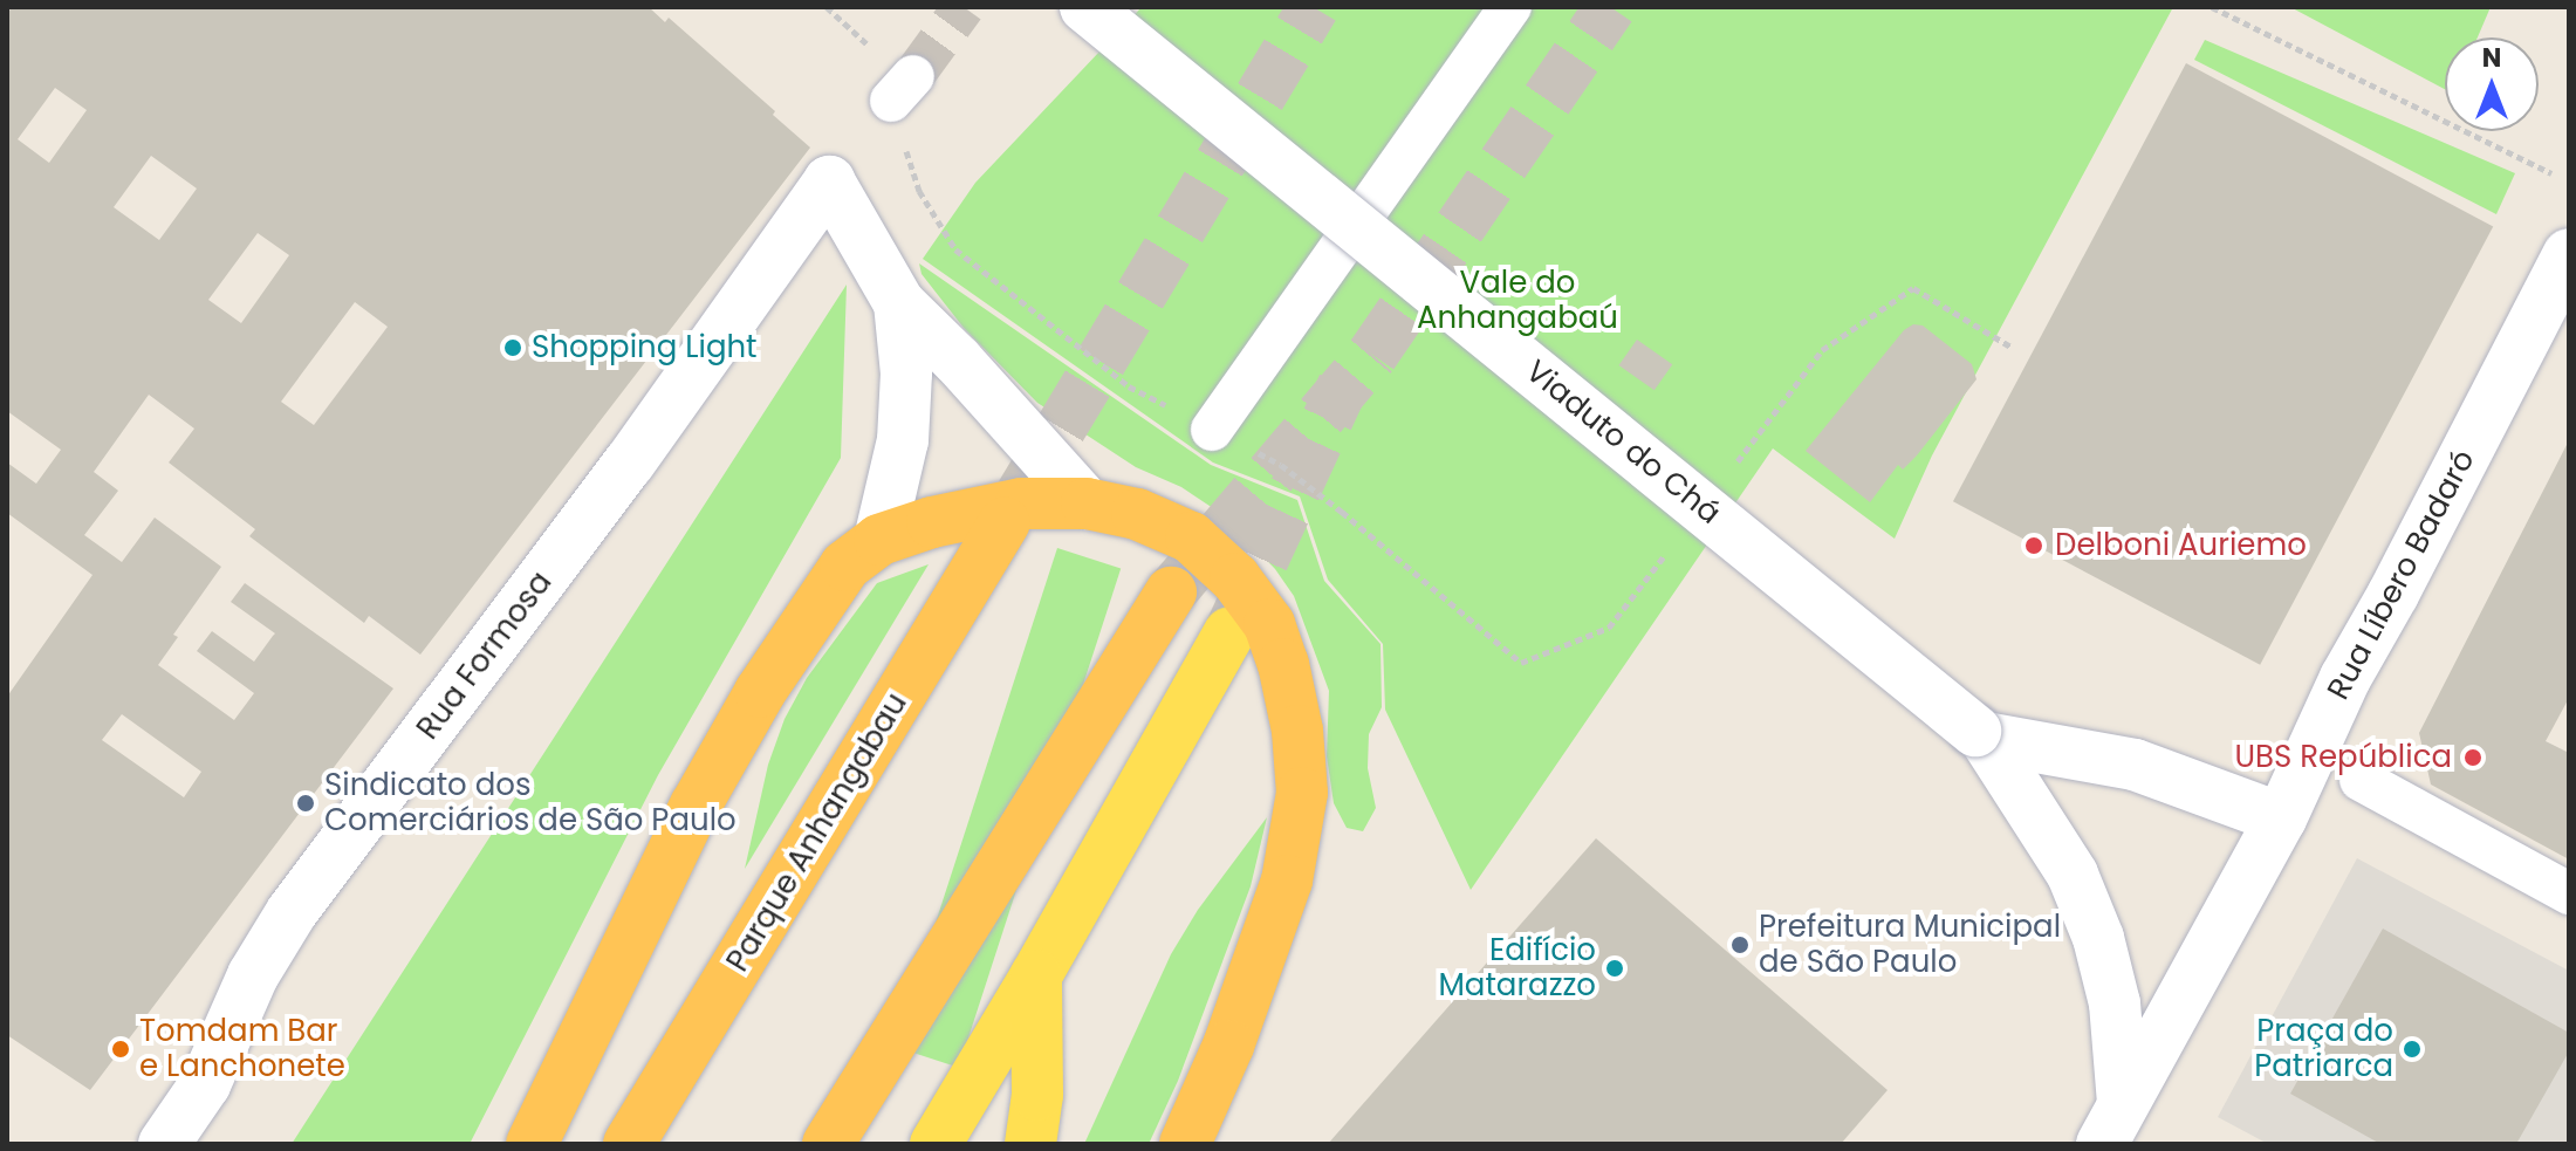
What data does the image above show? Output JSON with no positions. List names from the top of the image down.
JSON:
{
  "streets": {
    "highway": ["Parque Anhangabau"],
    "main road": ["Viaduto do Chá", "Rua Líbero Badaró", "Rua Formosa"]
  },
  "crossings": [
    ["Viaduto do Chá", "Rua Líbero Badaró"]
  ],
  "parks": ["Vale do Anhangabaú"],
  "places": [
    "Shopping Light",
    "Delboni Auriemo",
    "UBS República",
    "Sindicato dos Comerciários de São Paulo",
    "Prefeitura Municipal de São Paulo",
    "Edifício Matarazzo",
    "Tomdam Bar e Lanchonete",
    "Praça do Patriarca"
  ],
  "north": "top"
}
